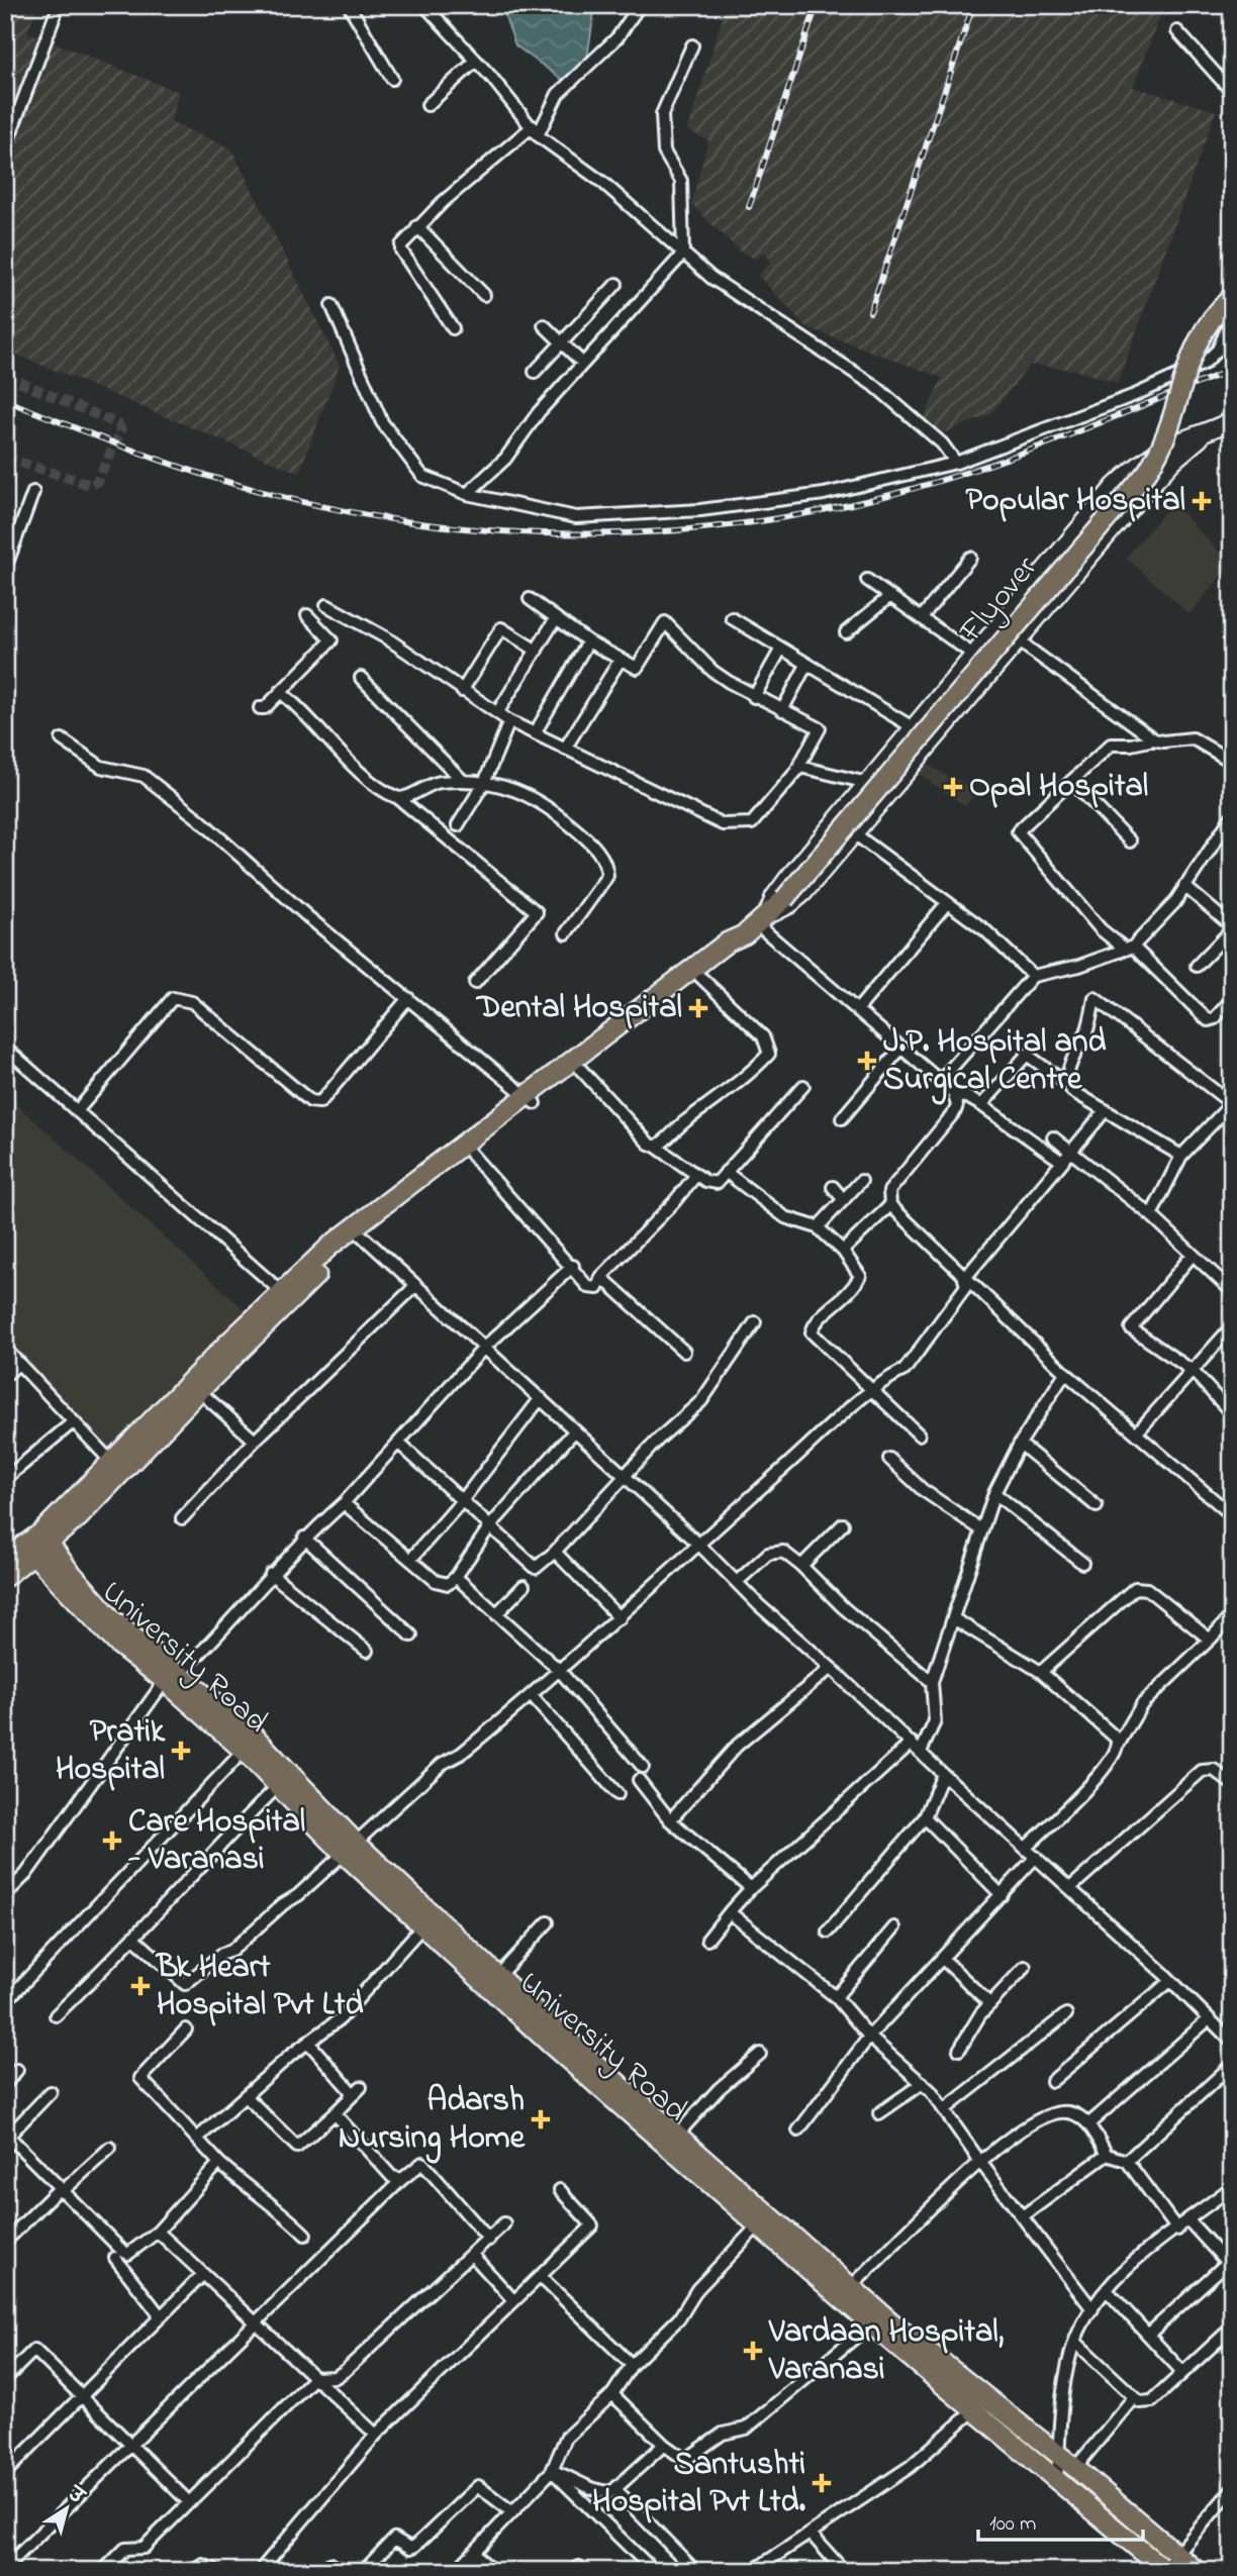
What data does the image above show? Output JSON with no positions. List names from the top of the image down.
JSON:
{
  "streets": {
    "main road": ["Flyover", "University Road"]
  },
  "places": {
    "health": [
      "Popular Hospital",
      "Opal Hospital",
      "Dental Hospital",
      "J.P. Hospital and Surgical Centre",
      "Pratik Hospital",
      "Care Hospital - Varanasi",
      "Bk Heart Hospital Pvt Ltd",
      "Adarsh Nursing Home",
      "Vardaan Hospital, Varanasi",
      "Santushti Hospital Pvt Ltd."
    ]
  },
  "scale_bar": "100 m",
  "north": "top right"
}
